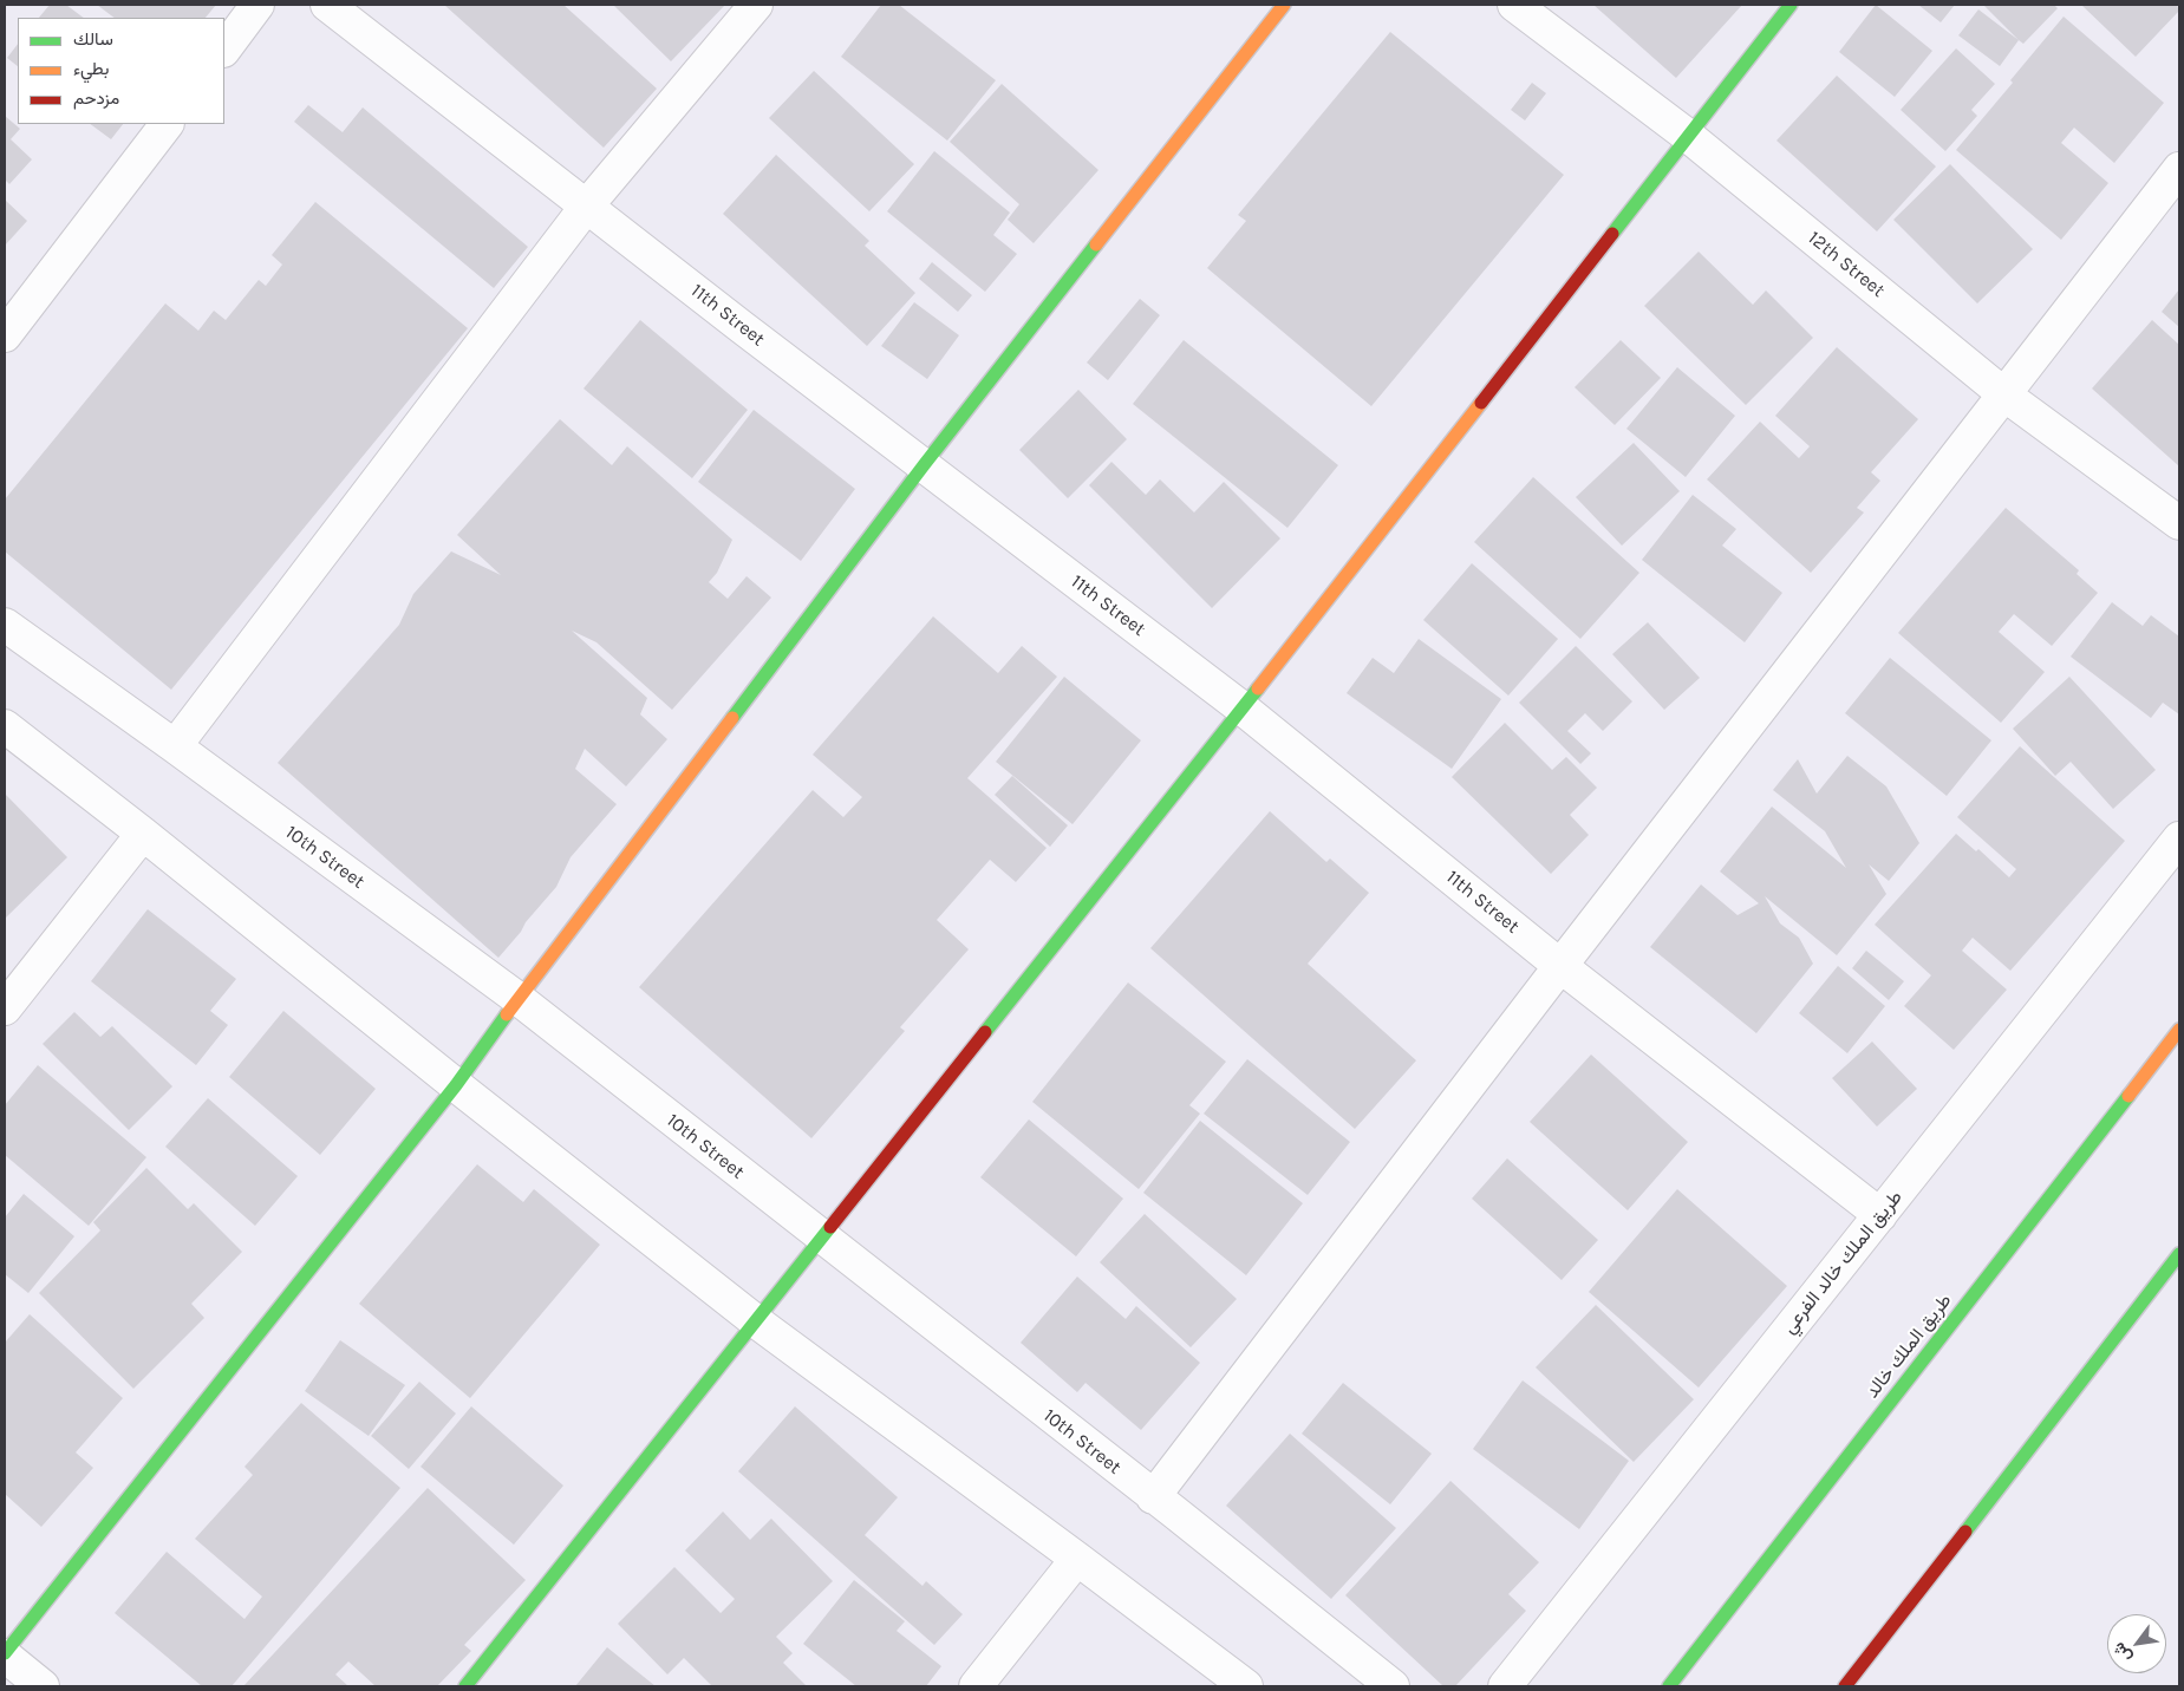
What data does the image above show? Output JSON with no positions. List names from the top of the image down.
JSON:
{
  "streets": {
    "main road": ["طريق الملك خالد"],
    "street": [
      "12th Street",
      "11th Street",
      "10th Street",
      "طريق الملك خالد الفرعي"
    ]
  },
  "crossings": [
    ["11th Street", "طريق الملك خالد الفرعي"]
  ],
  "legend": ["سالك", "بطيء", "مزدحم"],
  "north": "bottom left"
}
